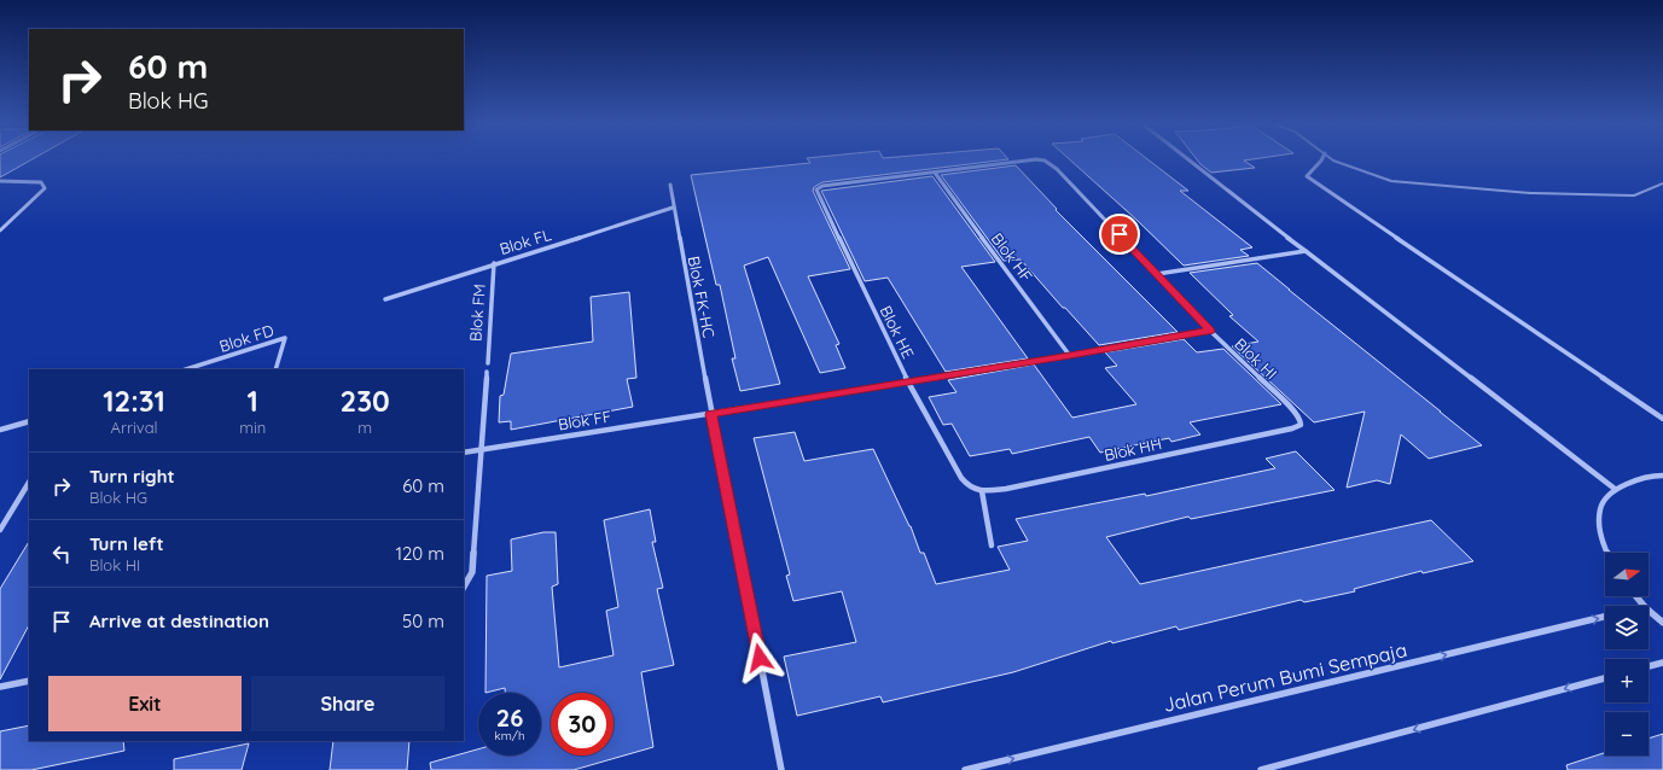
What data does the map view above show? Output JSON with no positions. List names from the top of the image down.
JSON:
{
  "streets": {
    "street": [
      "Blok FL",
      "Blok HF",
      "Blok FK-HC",
      "Blok FM",
      "Blok HE",
      "Blok FD",
      "Blok HI",
      "Blok FF",
      "Blok HH",
      "Jalan Perum Bumi Sempaja"
    ]
  },
  "crossings": [
    ["Blok FL", "Blok FK-HC"],
    ["Blok FL", "Blok FM"],
    ["Blok HF", "Blok HE"],
    ["Blok HF", "Blok HI"],
    ["Blok HF", "Blok FF"],
    ["Blok FK-HC", "Blok FF"],
    ["Blok HE", "Blok HI"],
    ["Blok HE", "Blok FF"],
    ["Blok HE", "Blok HH"],
    ["Blok HI", "Blok FF"],
    ["Blok HI", "Blok HH"]
  ],
  "one_way": ["Jalan Perum Bumi Sempaja"],
  "north": "right",
  "page": {
    "turn": ["60 m", "Blok HG"],
    "eta": [
      "12:31",
      "Arrival",
      "1",
      "min",
      "230",
      "m"
    ],
    "list": [
      {
        "name": "Turn right",
        "note": "Blok HG",
        "value": "60 m"
      },
      {
        "name": "Turn left",
        "note": "Blok HI",
        "value": "120 m"
      },
      {
        "name": "Arrive at destination",
        "value": "50 m"
      }
    ],
    "map_buttons": ["+", "−"],
    "buttons": ["Exit", "Share"],
    "speed": "26 km/h",
    "limit": "30"
  }
}
